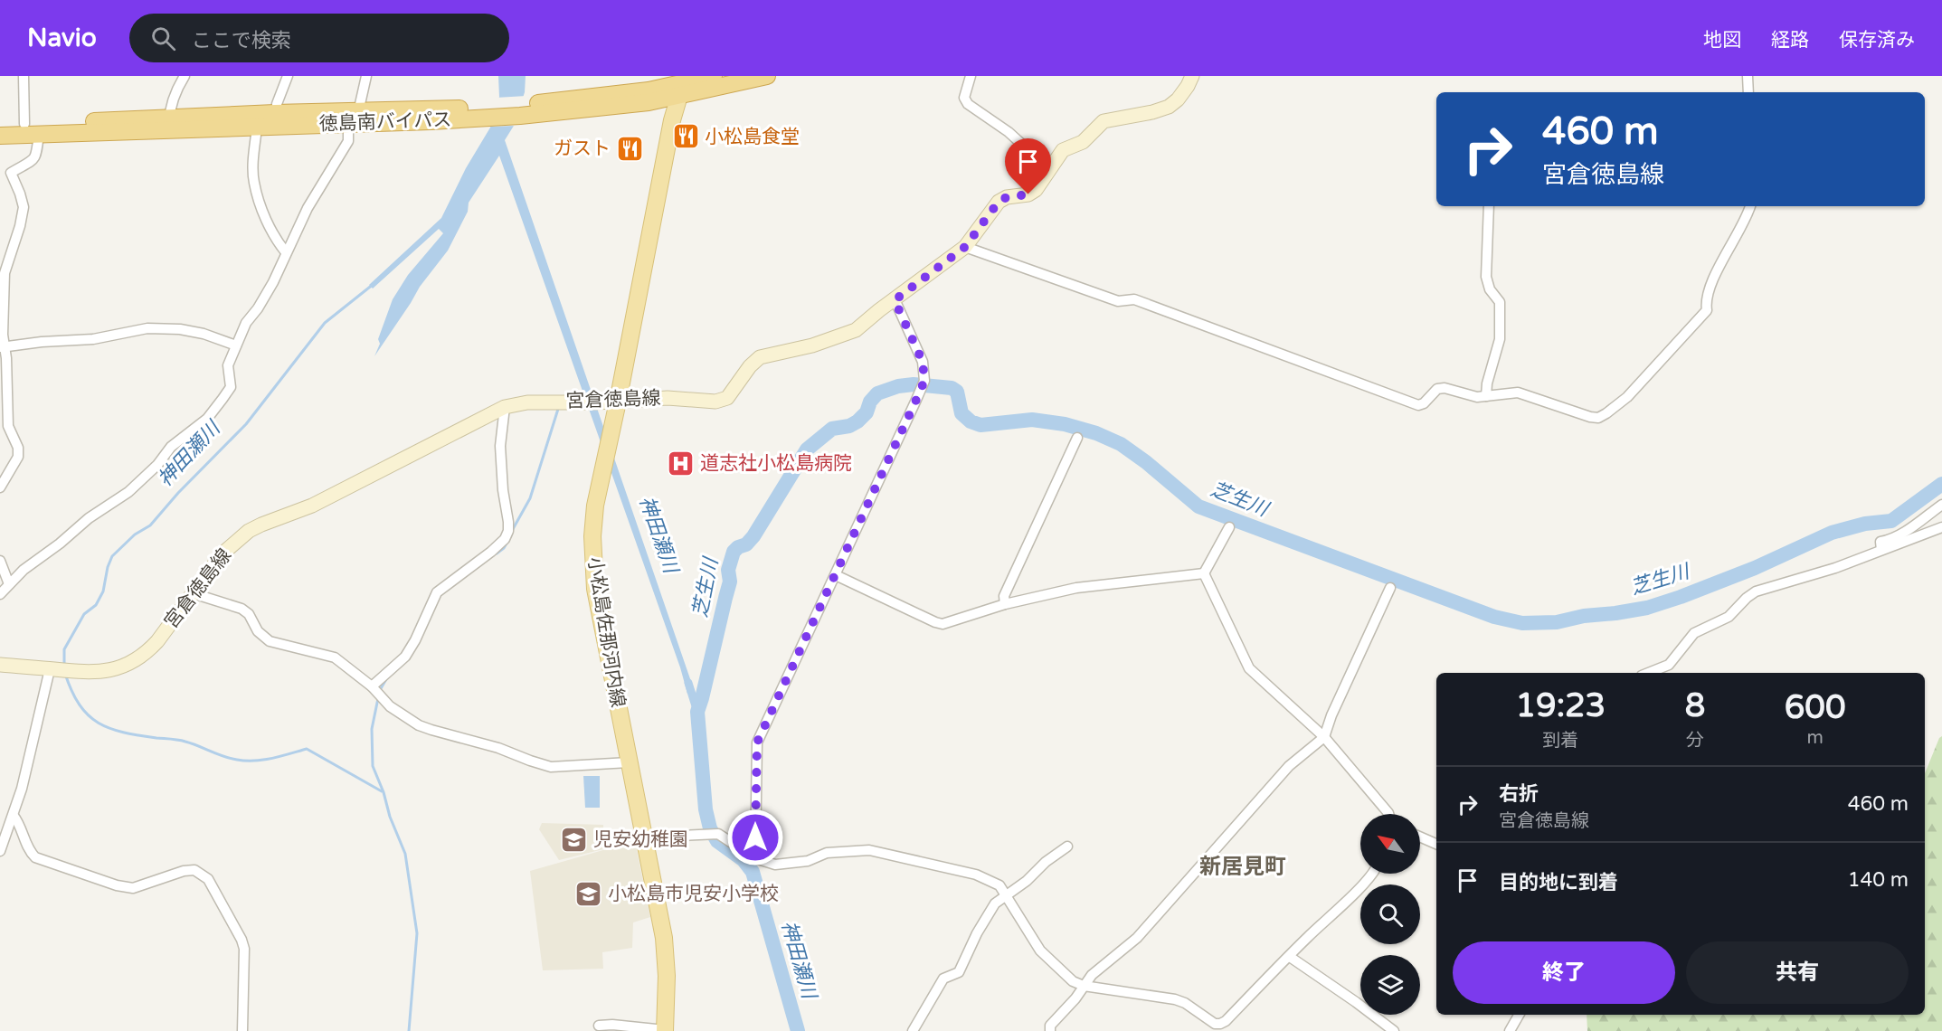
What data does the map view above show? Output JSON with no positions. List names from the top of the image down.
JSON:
{
  "streets": {
    "highway": ["徳島南バイパス"],
    "main road": ["宮倉徳島線", "小松島佐那河内線"]
  },
  "crossings": [
    ["徳島南バイパス", "小松島佐那河内線"],
    ["宮倉徳島線", "小松島佐那河内線"]
  ],
  "districts": ["新居見町"],
  "water": ["神田瀬川", "芝生川"],
  "places": {
    "restaurant": ["小松島食堂", "ガスト"],
    "hospital": ["道志社小松島病院"],
    "school or university": ["児安幼稚園", "小松島市児安小学校"]
  },
  "north": "top left",
  "page": {
    "header": "Navio",
    "search": "ここで検索",
    "nav": ["地図", "経路", "保存済み"],
    "turn": ["460 m", "宮倉徳島線"],
    "eta": [
      "19:23",
      "到着",
      "8",
      "分",
      "600",
      "m"
    ],
    "list": [
      {
        "name": "右折",
        "note": "宮倉徳島線",
        "value": "460 m"
      },
      {
        "name": "目的地に到着",
        "value": "140 m"
      }
    ],
    "buttons": ["終了", "共有"]
  }
}
